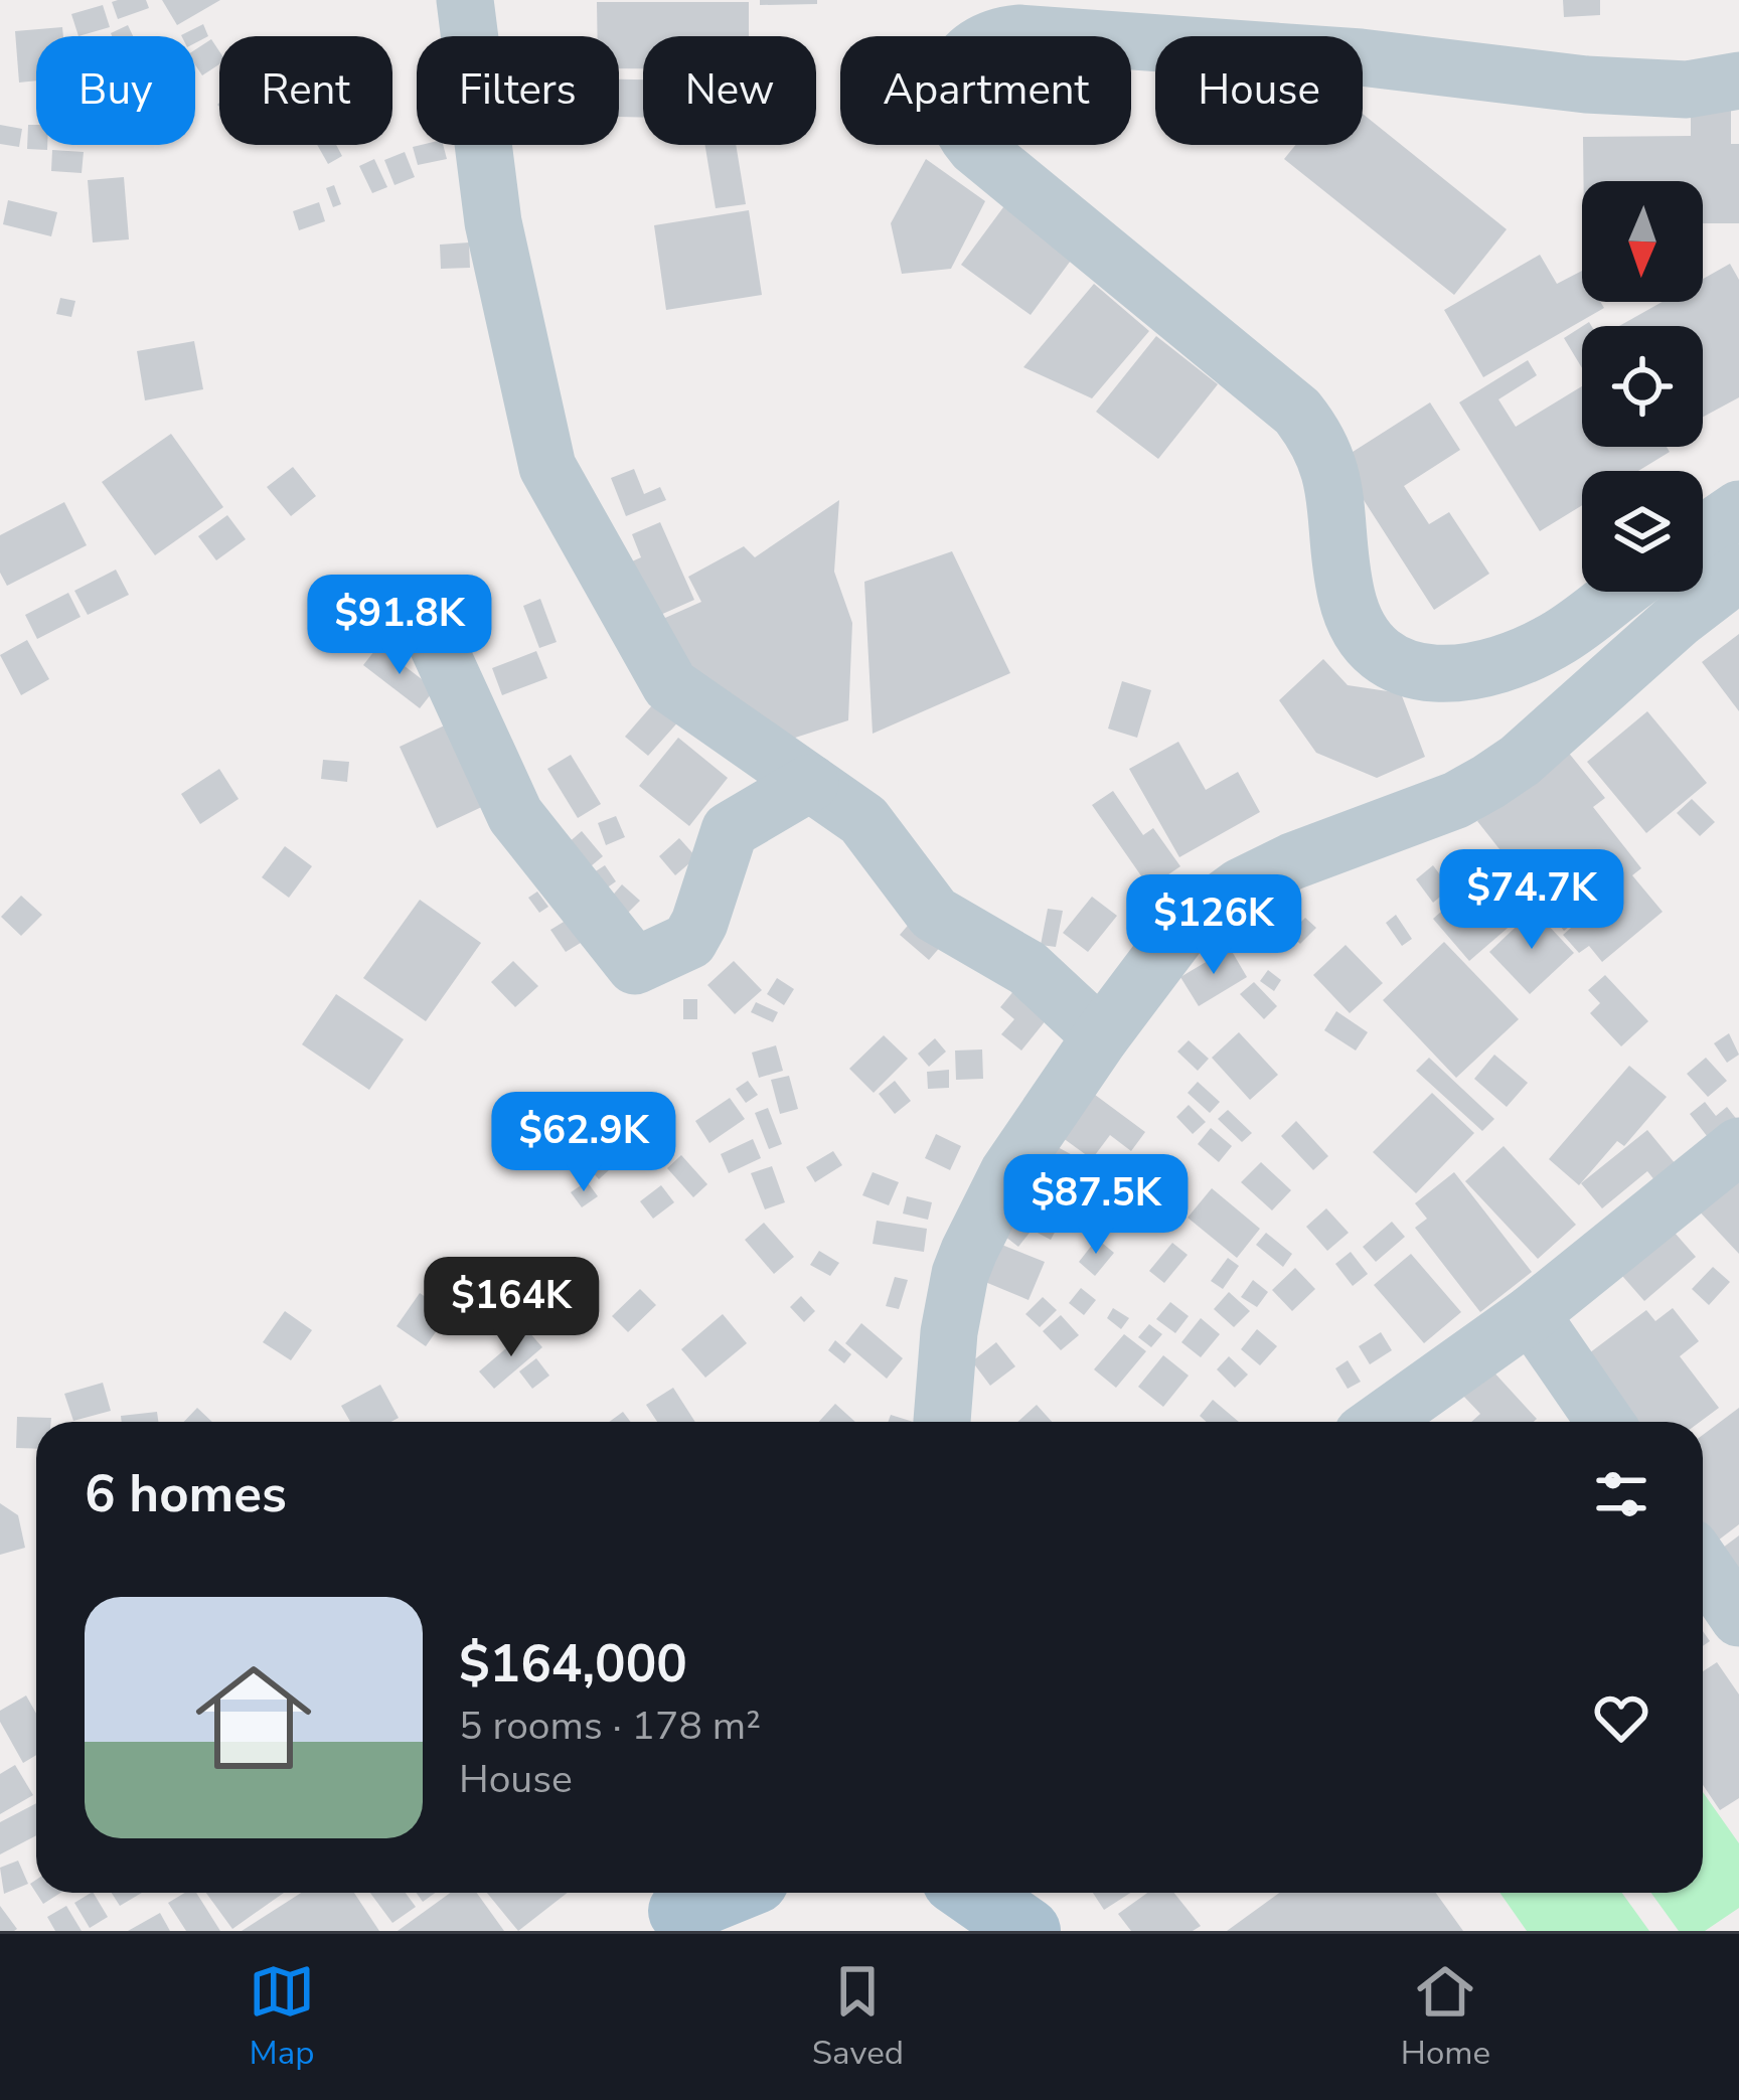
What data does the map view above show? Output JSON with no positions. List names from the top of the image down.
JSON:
{
  "north": "bottom",
  "page": {
    "chip": [
      "Buy",
      "Rent",
      "Filters",
      "New",
      "Apartment",
      "House"
    ],
    "price": [
      "$91.8K",
      "$74.7K",
      "$126K",
      "$62.9K",
      "$87.5K",
      "$164K"
    ],
    "heading": "6 homes",
    "list": [
      {
        "name": "$164,000",
        "note": "5 rooms · 178 m² · House"
      }
    ],
    "tabs": ["Map", "Saved", "Home"]
  }
}
